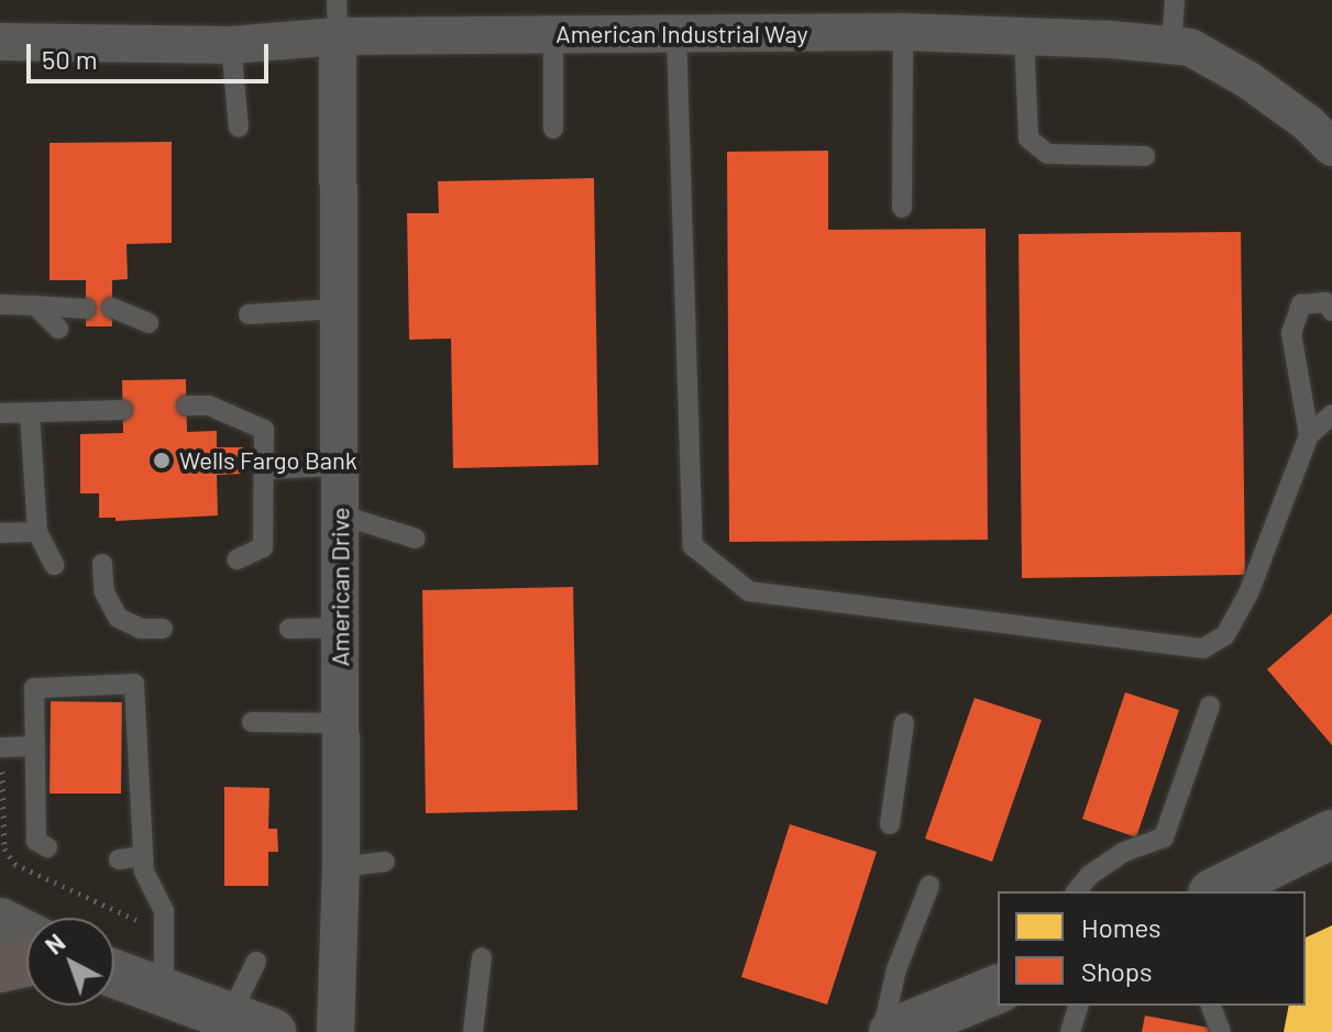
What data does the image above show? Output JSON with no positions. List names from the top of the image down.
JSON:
{
  "streets": {
    "street": ["American Industrial Way", "American Drive"]
  },
  "crossings": [
    ["American Industrial Way", "American Drive"]
  ],
  "places": ["Wells Fargo Bank"],
  "legend": ["Homes", "Shops"],
  "scale_bar": "50 m",
  "north": "top left"
}
